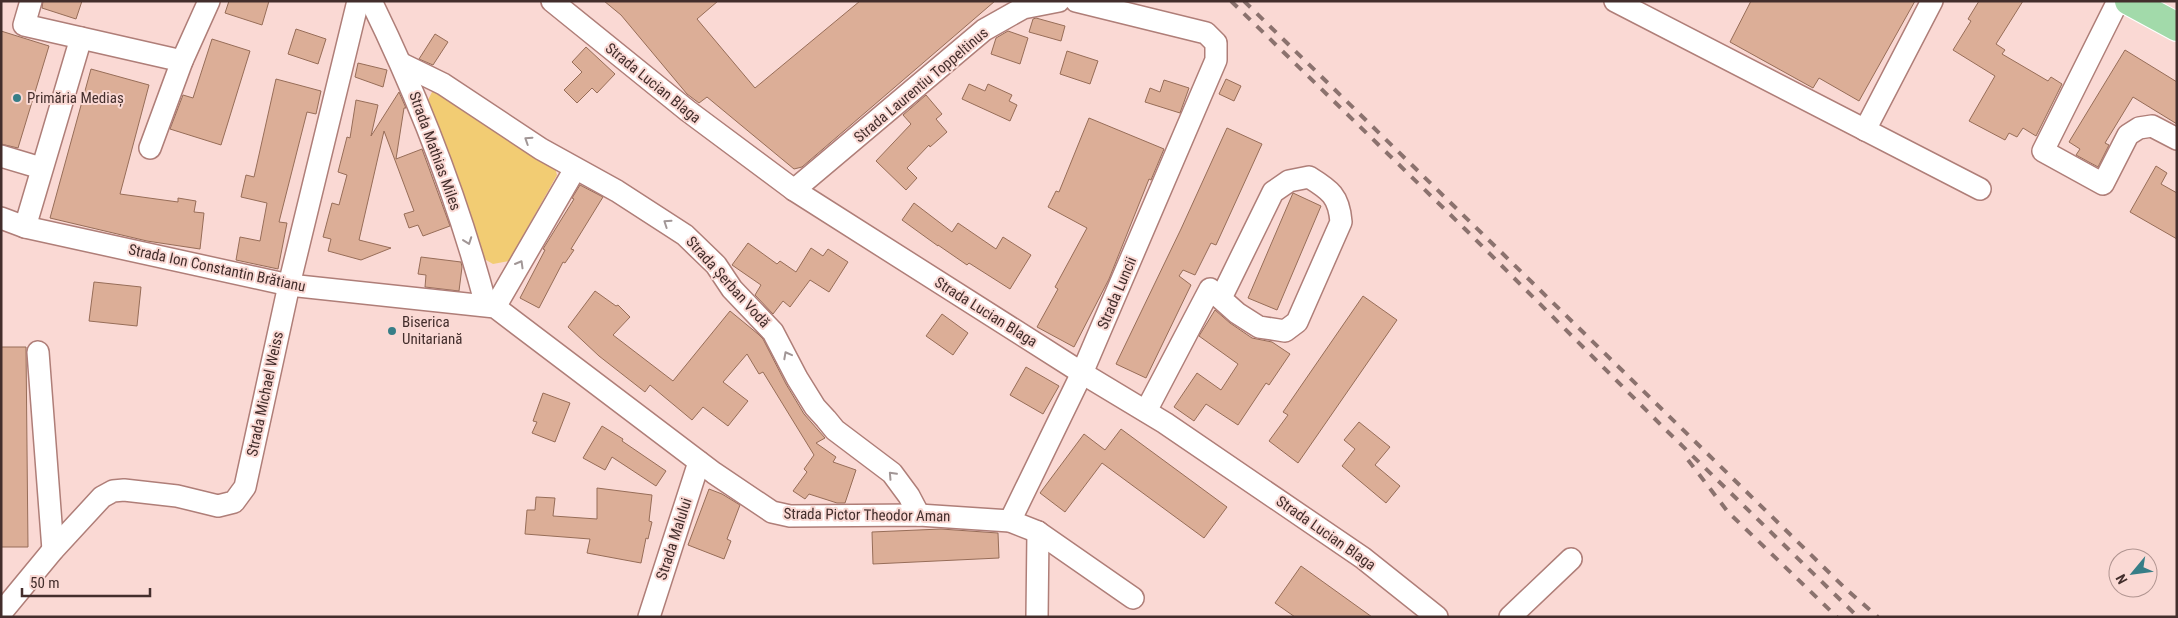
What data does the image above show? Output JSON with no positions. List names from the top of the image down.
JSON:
{
  "streets": {
    "street": [
      "Strada Lucian Blaga",
      "Strada Laurentiu Toppeltinus",
      "Strada Mathias Miles",
      "Strada Ion Constantin Brătianu",
      "Strada Șerban Vodă",
      "Strada Luncii",
      "Strada Michael Weiss",
      "Strada Pictor Theodor Aman",
      "Strada Malului"
    ]
  },
  "crossings": [
    ["Strada Lucian Blaga", "Strada Laurentiu Toppeltinus"],
    ["Strada Lucian Blaga", "Strada Luncii"],
    ["Strada Mathias Miles", "Strada Ion Constantin Brătianu"],
    ["Strada Mathias Miles", "Strada Șerban Vodă"],
    ["Strada Mathias Miles", "Strada Pictor Theodor Aman"],
    ["Strada Ion Constantin Brătianu", "Strada Michael Weiss"],
    ["Strada Ion Constantin Brătianu", "Strada Pictor Theodor Aman"],
    ["Strada Șerban Vodă", "Strada Pictor Theodor Aman"],
    ["Strada Luncii", "Strada Pictor Theodor Aman"],
    ["Strada Pictor Theodor Aman", "Strada Malului"]
  ],
  "one_way": ["Strada Mathias Miles", "Strada Șerban Vodă"],
  "places": ["Primăria Mediaș", "Biserica Unitariană"],
  "scale_bar": "50 m",
  "north": "bottom left"
}
